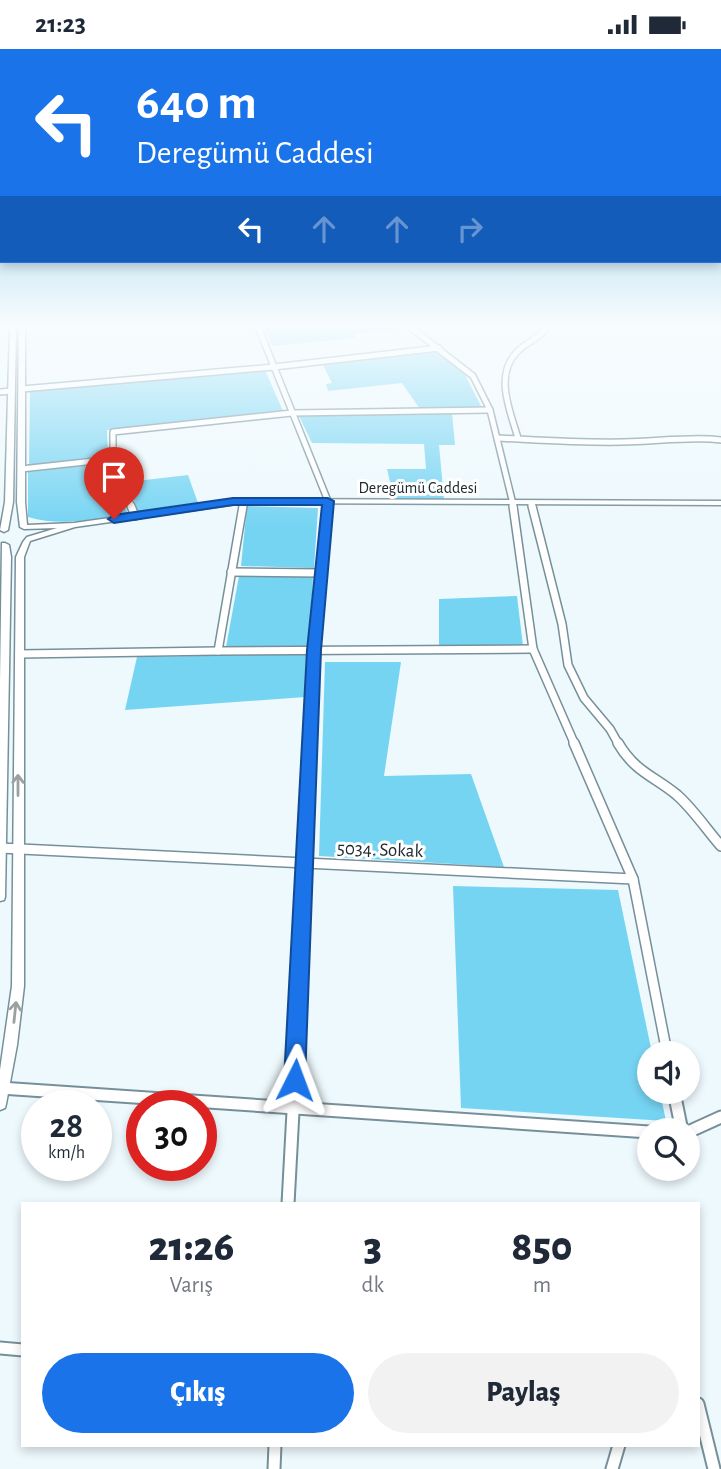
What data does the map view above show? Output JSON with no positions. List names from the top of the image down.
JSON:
{
  "streets": {
    "street": ["Deregümü Caddesi", "5034. Sokak"]
  },
  "page": {
    "status": "21:23",
    "turn": ["640 m", "Deregümü Caddesi"],
    "speed": "28 km/h",
    "limit": "30",
    "eta": [
      "21:26",
      "Varış",
      "3",
      "dk",
      "850",
      "m"
    ],
    "buttons": ["Çıkış", "Paylaş"]
  }
}
